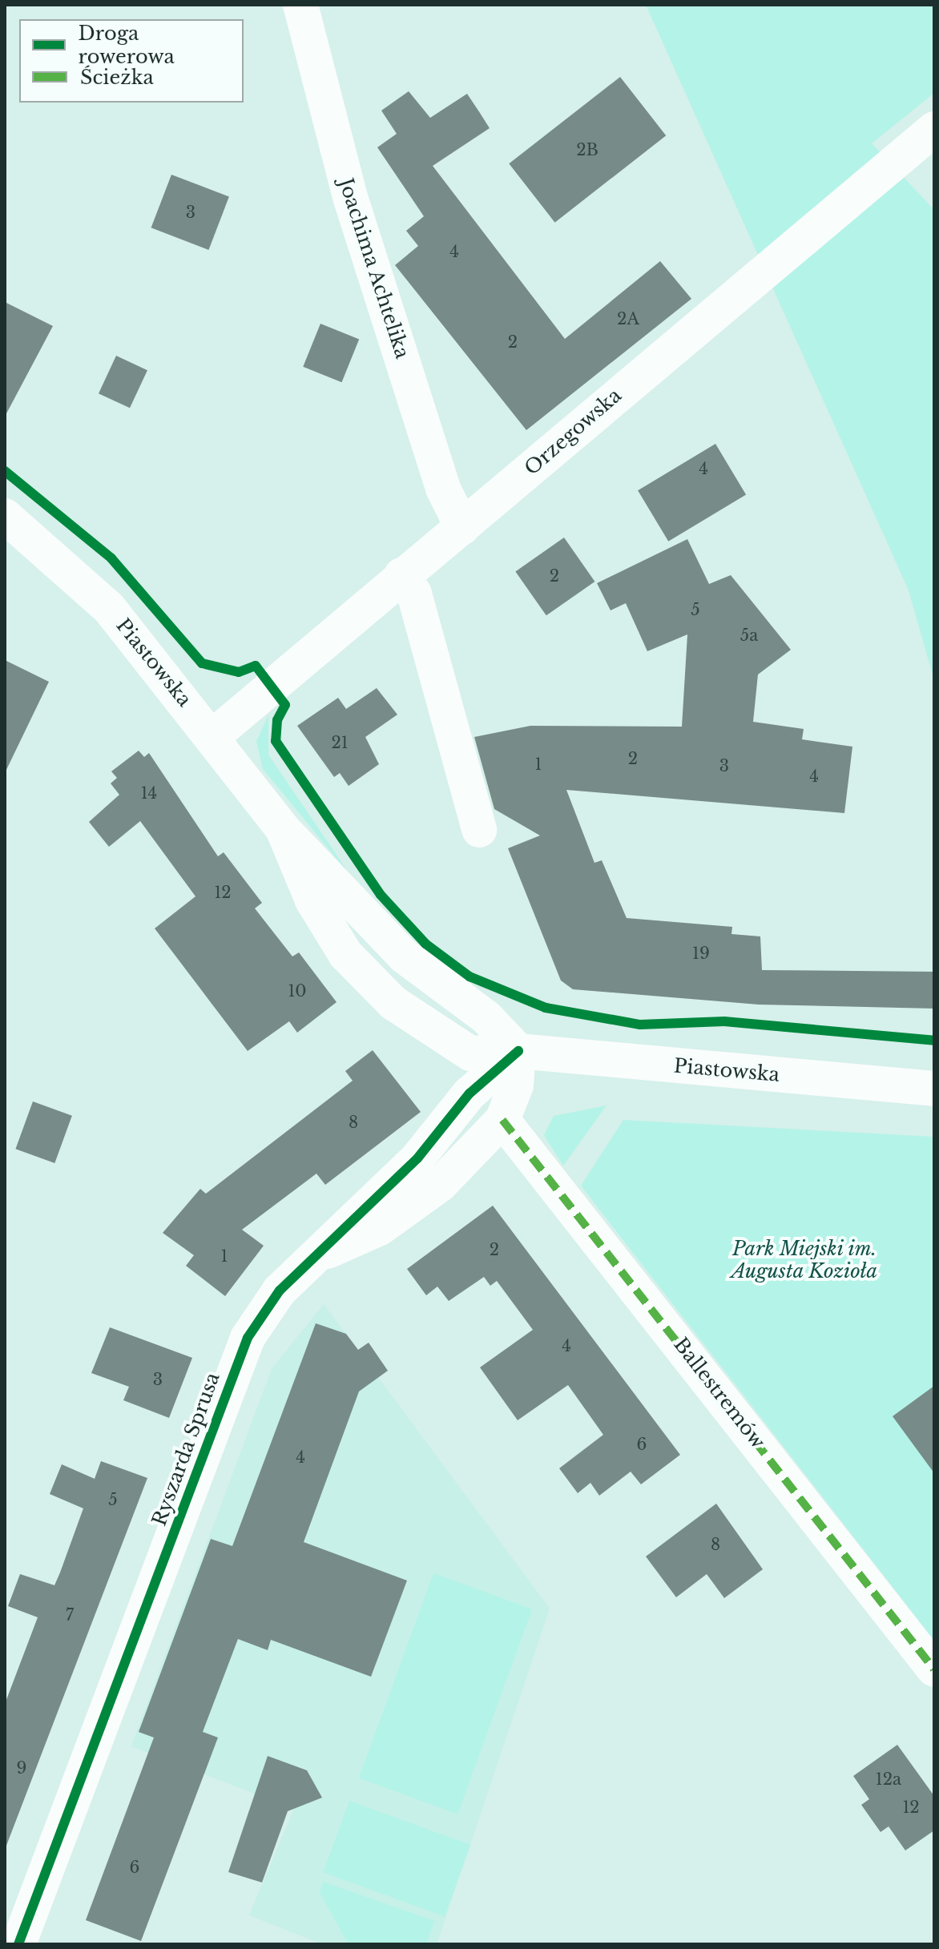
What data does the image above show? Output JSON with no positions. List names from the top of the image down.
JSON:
{
  "streets": {
    "street": [
      "Joachima Achtelika",
      "Orzegowska",
      "Piastowska",
      "Ballestremów",
      "Ryszarda Sprusa"
    ]
  },
  "crossings": [
    ["Joachima Achtelika", "Orzegowska"],
    ["Orzegowska", "Piastowska"],
    ["Piastowska", "Ryszarda Sprusa"],
    ["Ballestremów", "Ryszarda Sprusa"]
  ],
  "parks": ["Park Miejski im. Augusta Kozioła"],
  "house_numbers": [
    "2B",
    "3",
    "4",
    "2A",
    "2",
    "4",
    "2",
    "5",
    "5a",
    "21",
    "2",
    "1",
    "3",
    "4",
    "14",
    "12",
    "19",
    "10",
    "8",
    "2",
    "1",
    "4",
    "3",
    "6",
    "4",
    "5",
    "8",
    "7",
    "9",
    "12a",
    "12",
    "6"
  ],
  "legend": ["Droga rowerowa", "Ścieżka"]
}
